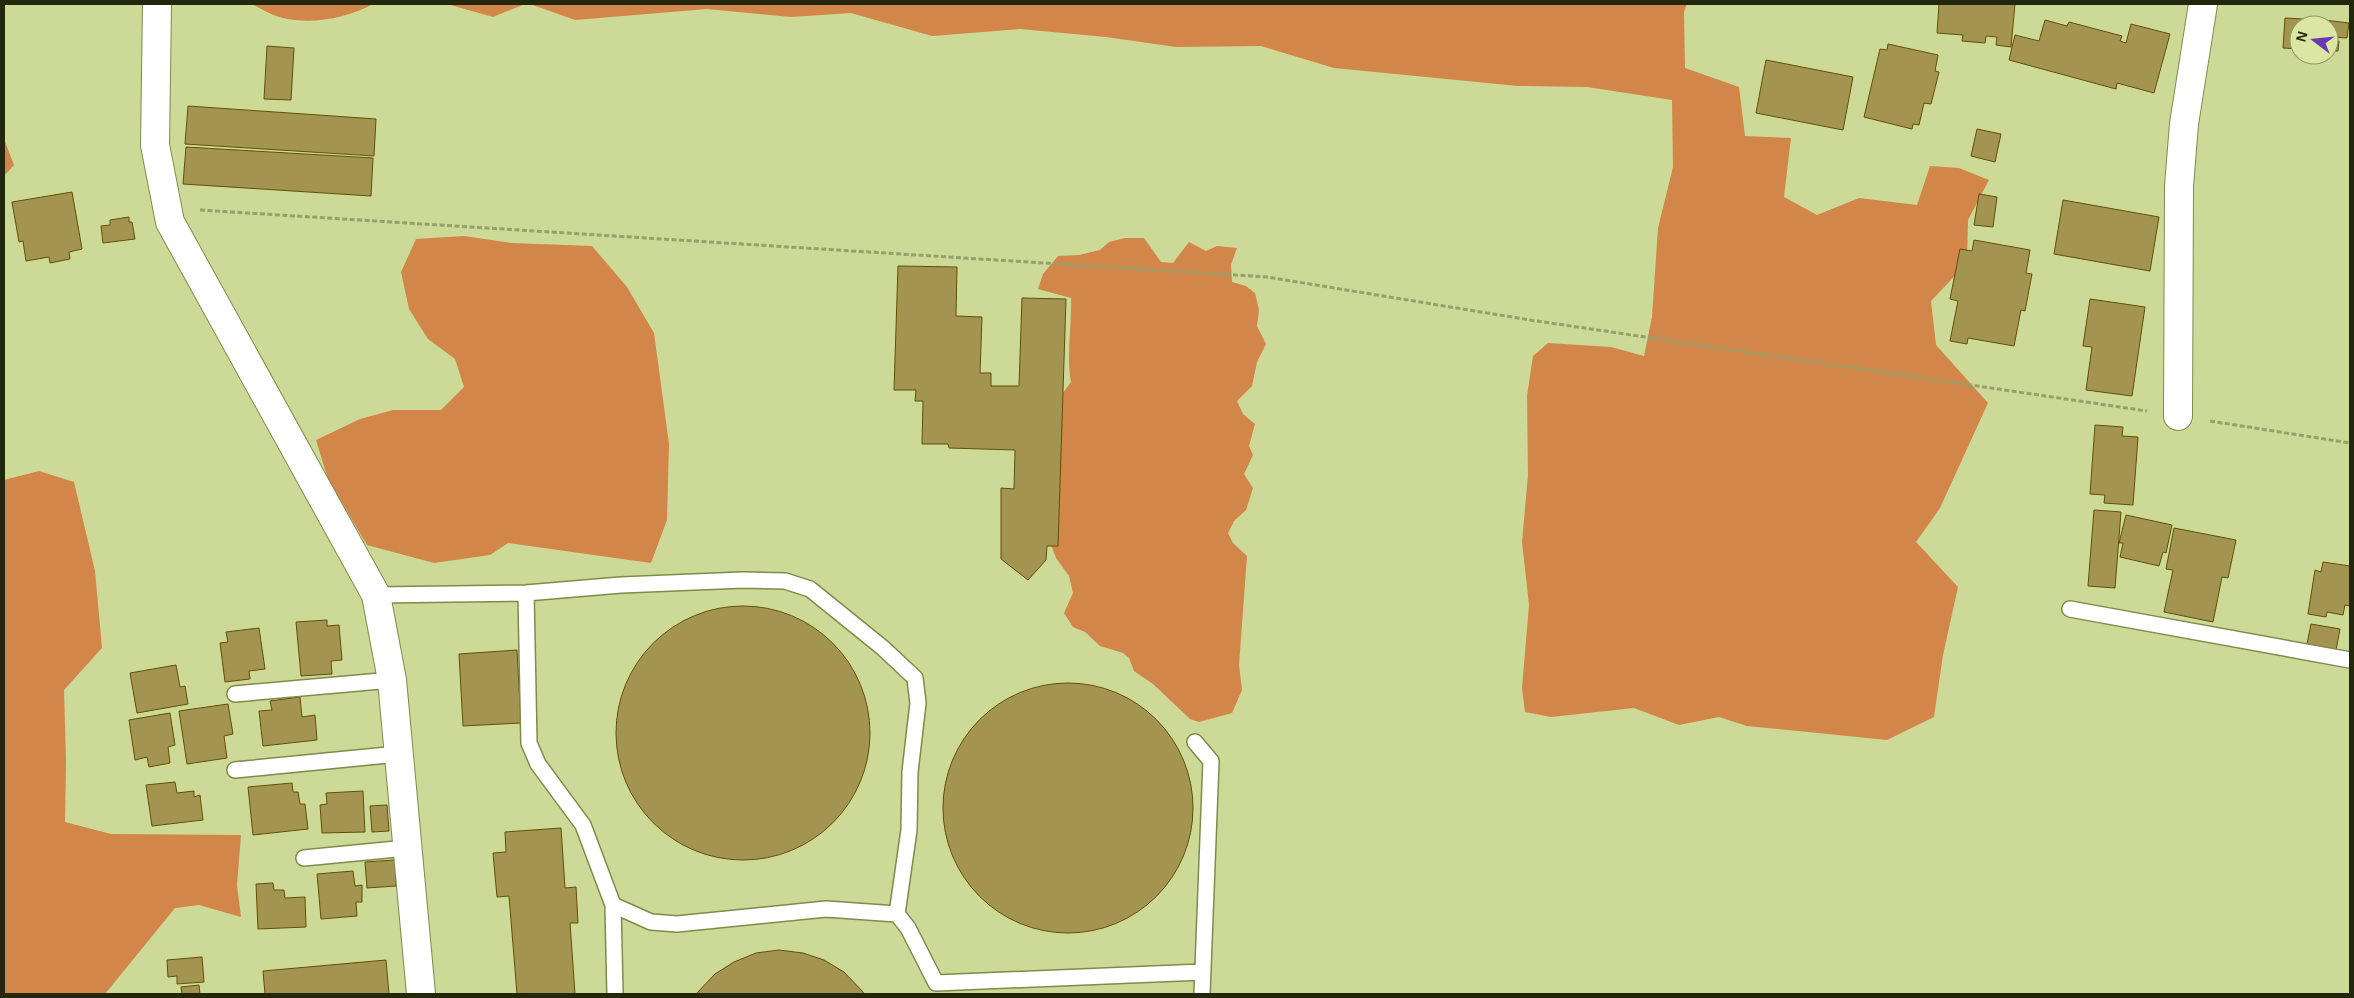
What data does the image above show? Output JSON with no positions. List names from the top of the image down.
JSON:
{
  "north": "left"
}
